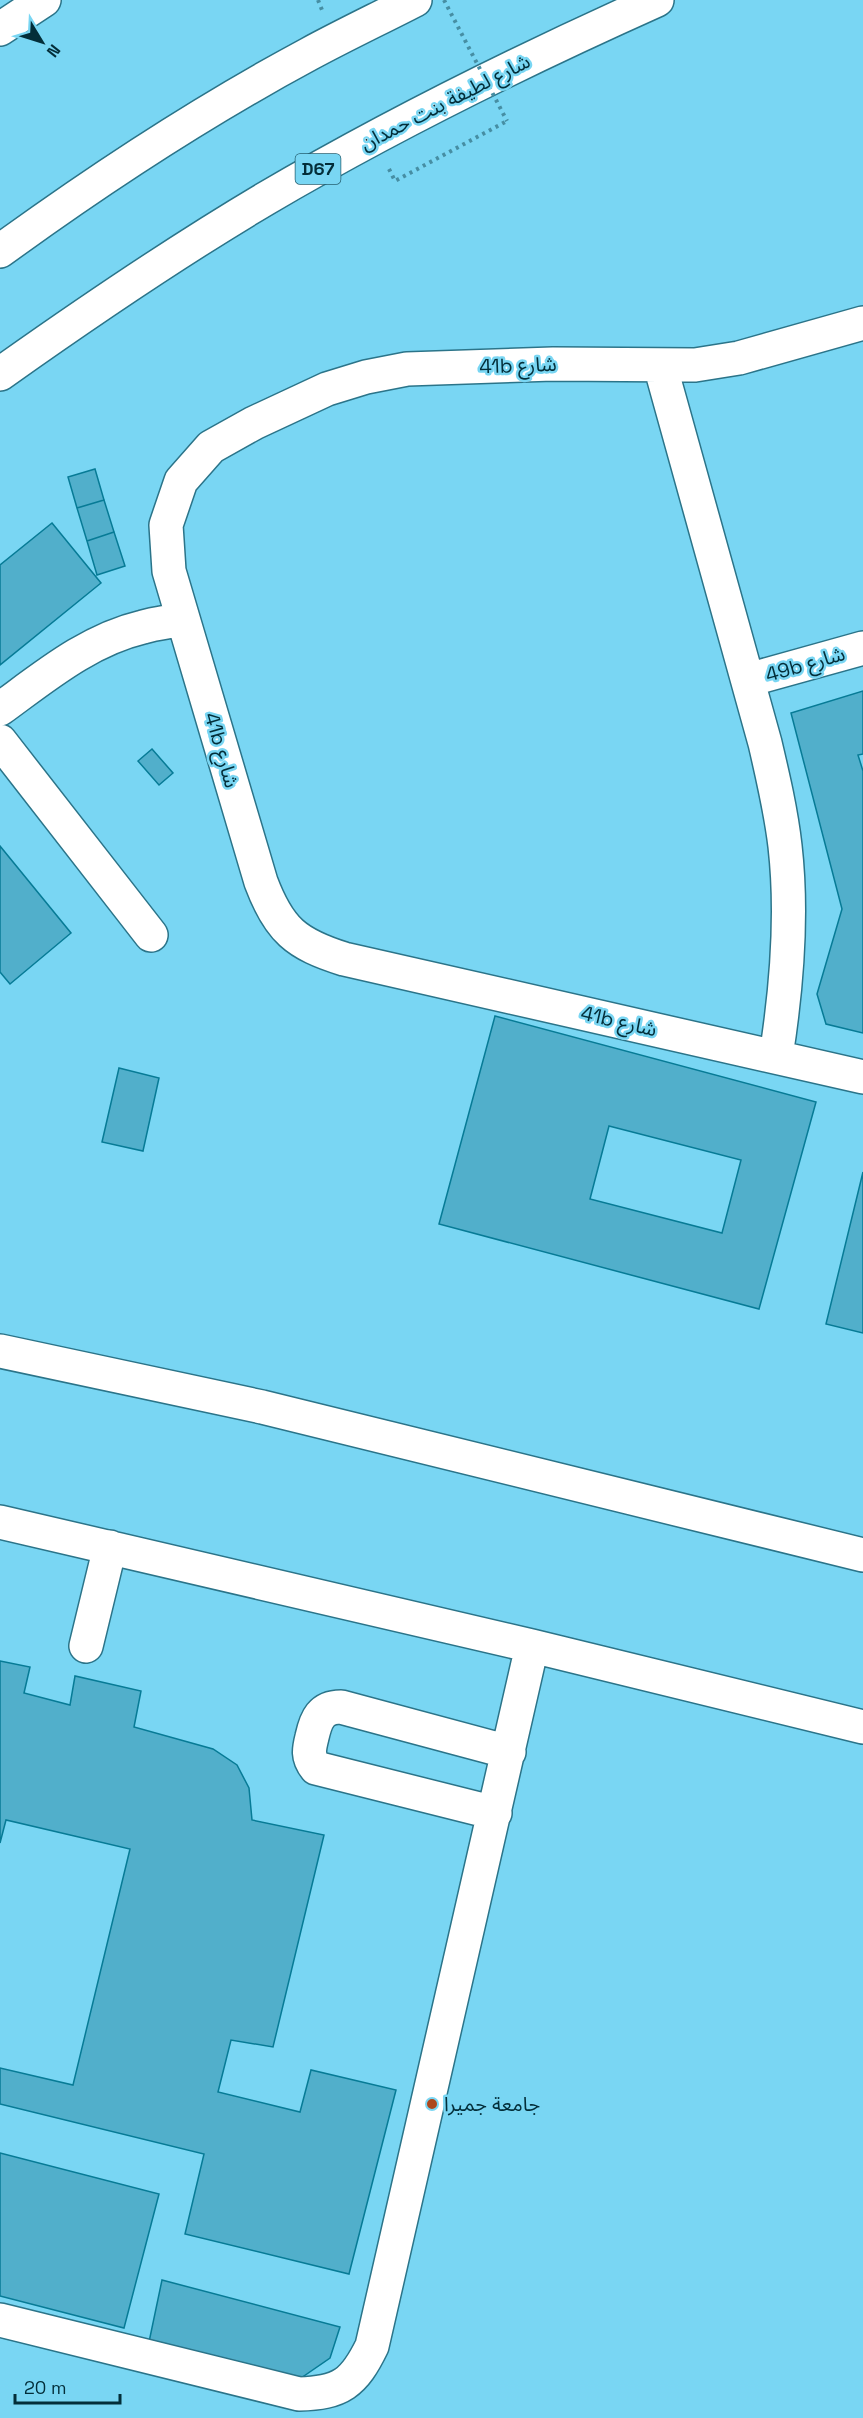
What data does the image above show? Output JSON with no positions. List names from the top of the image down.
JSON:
{
  "streets": {
    "street": [
      "شارع لطيفة بنت حمدان",
      "D67",
      "41b شارع",
      "49b شارع"
    ]
  },
  "places": ["جامعة جميرا"],
  "scale_bar": "20 m",
  "north": "bottom right"
}
